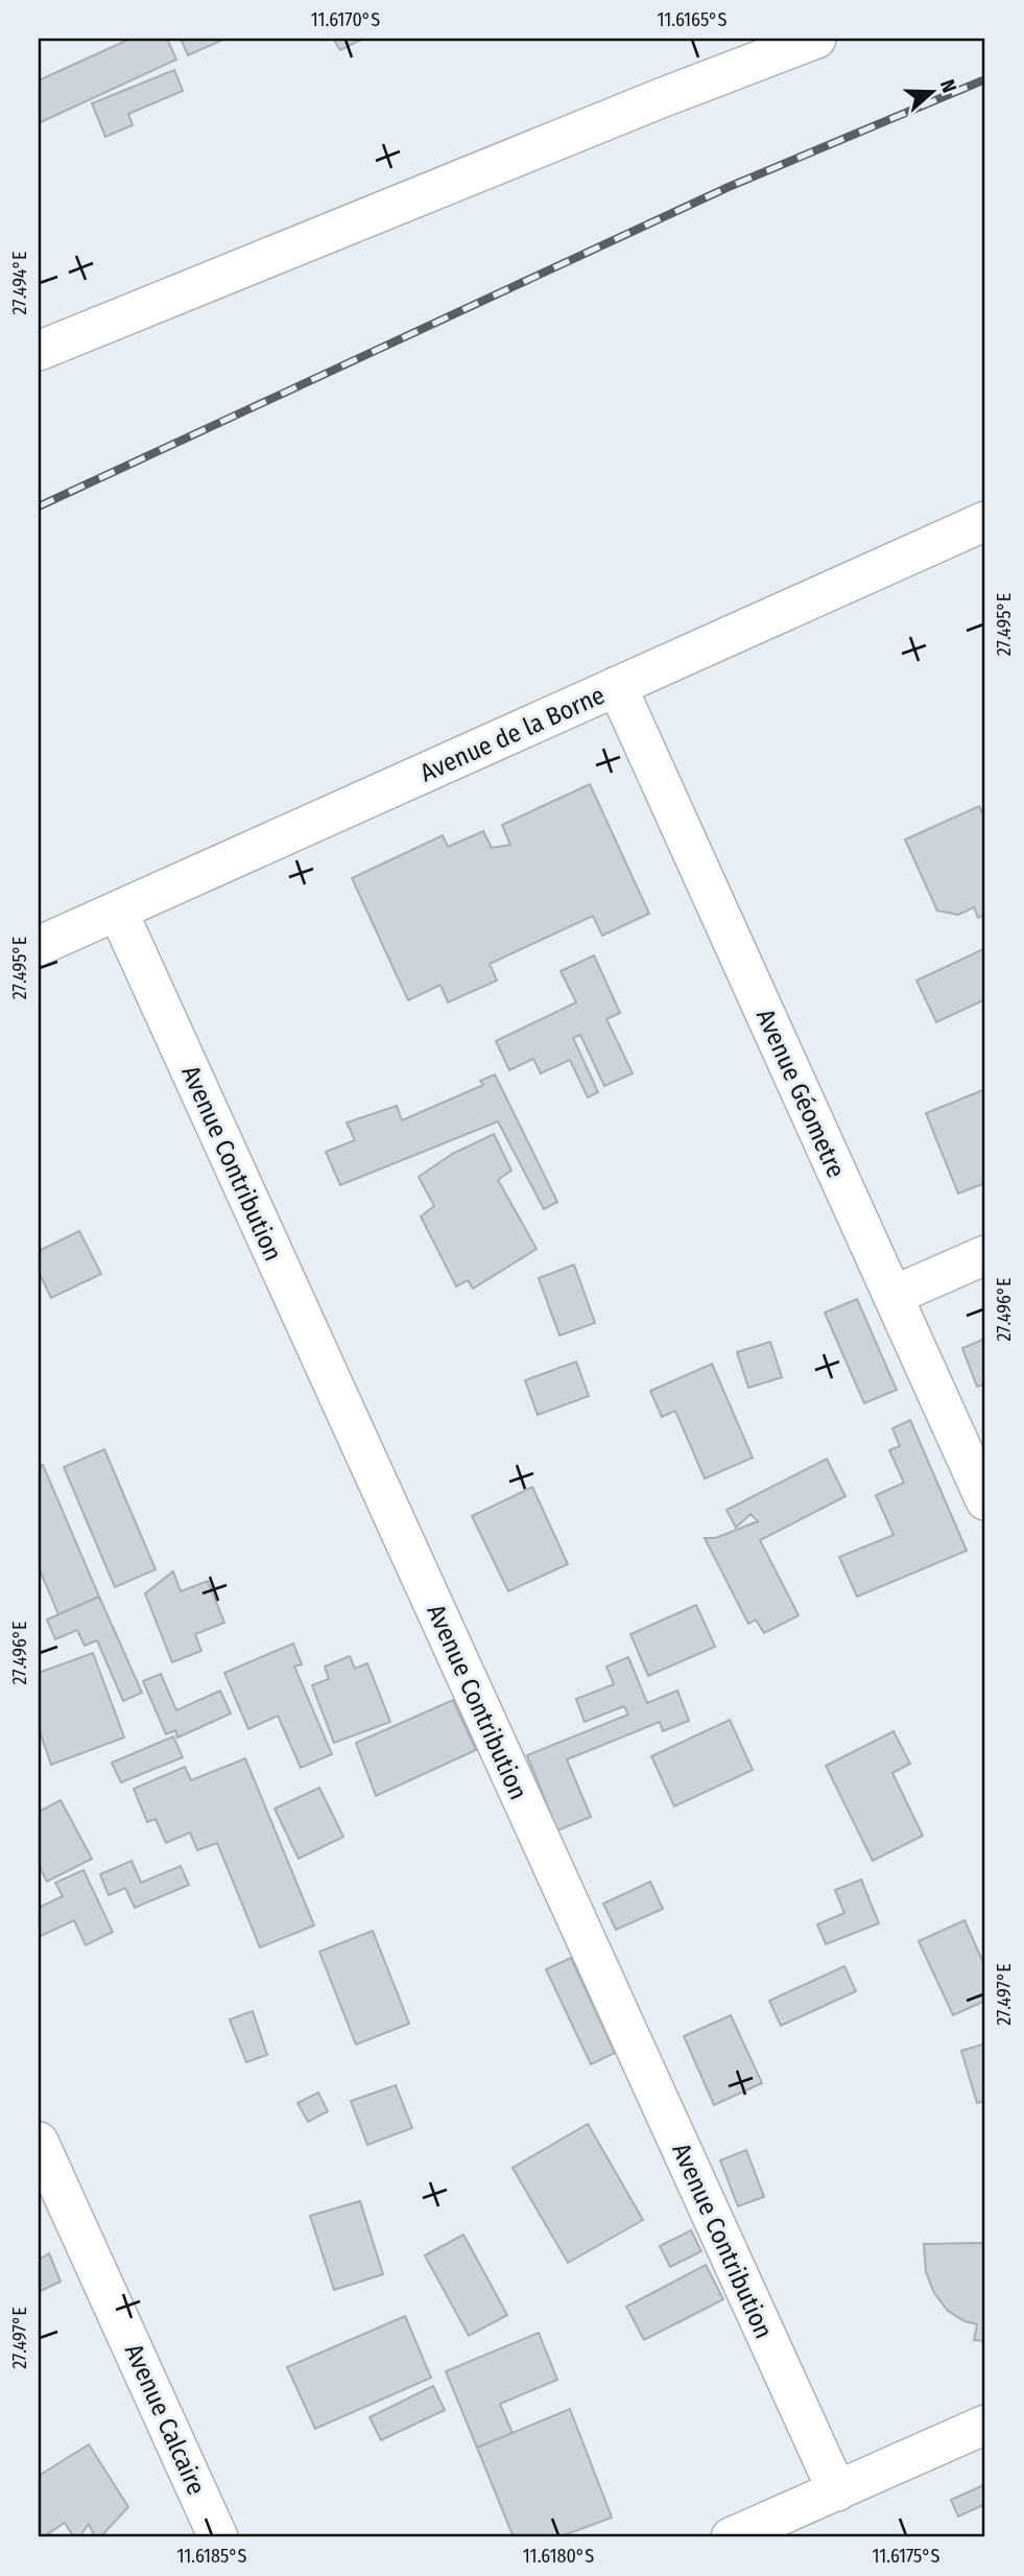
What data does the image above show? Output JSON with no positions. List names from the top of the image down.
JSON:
{
  "streets": {
    "street": [
      "Avenue de la Borne",
      "Avenue Géometre",
      "Avenue Contribution",
      "Avenue Calcaire"
    ]
  },
  "crossings": [
    ["Avenue de la Borne", "Avenue Géometre"],
    ["Avenue de la Borne", "Avenue Contribution"]
  ],
  "north": "right",
  "coordinates": [
    "11.6170°S",
    "11.6165°S",
    "27.494°E",
    "27.495°E",
    "27.496°E",
    "27.497°E",
    "11.6185°S",
    "11.6180°S",
    "11.6175°S"
  ]
}
